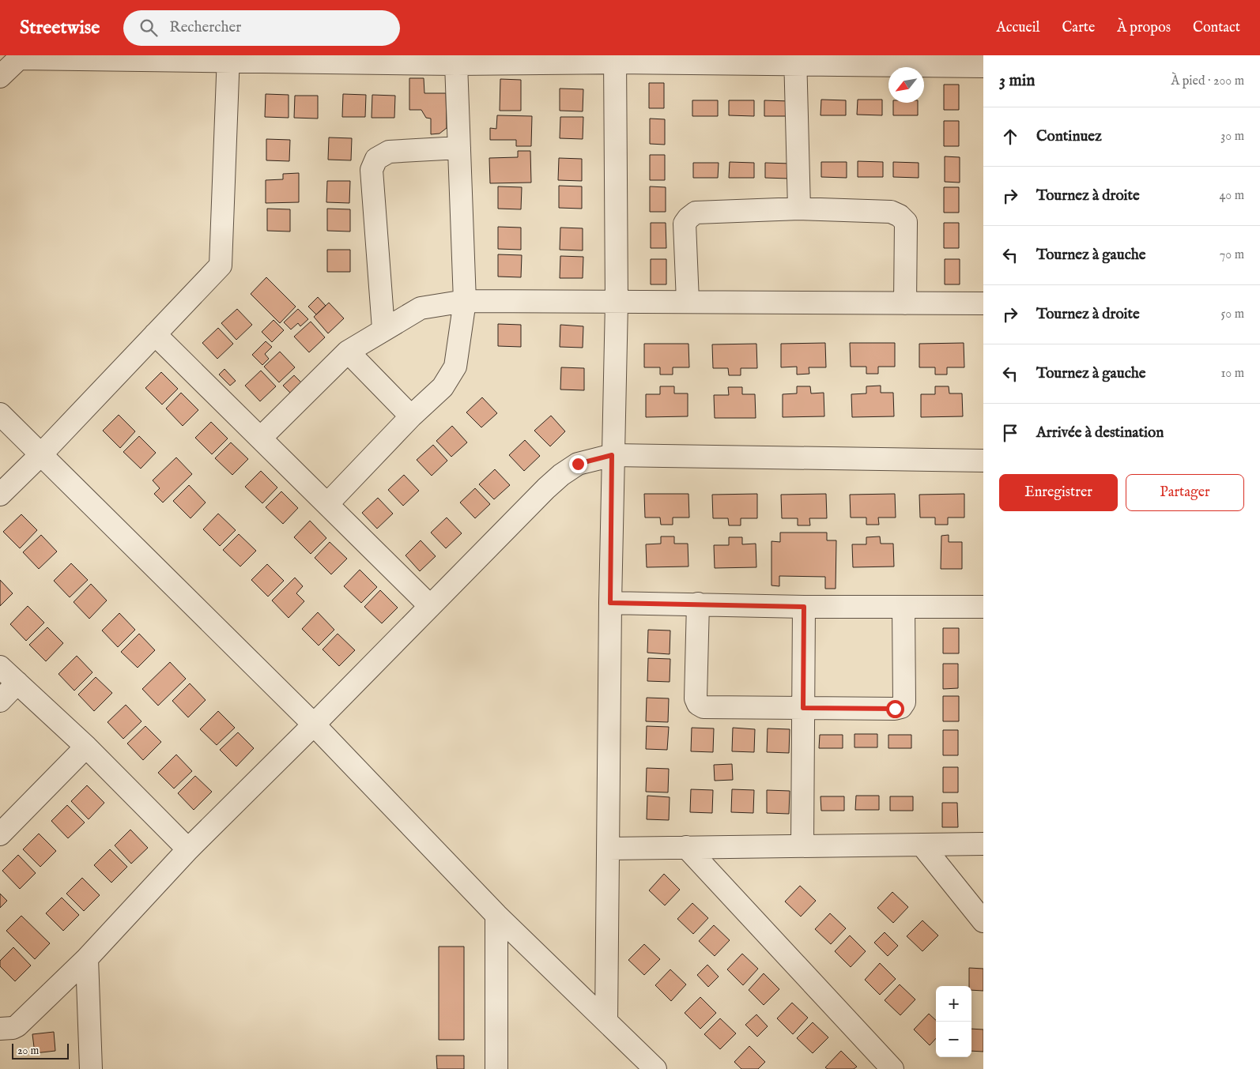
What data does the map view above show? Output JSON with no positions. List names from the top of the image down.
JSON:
{
  "scale_bar": "20 m",
  "north": "bottom left",
  "page": {
    "header": "Streetwise",
    "search": "Rechercher",
    "nav": [
      "Accueil",
      "Carte",
      "À propos",
      "Contact"
    ],
    "heading": ["3 min", "À pied · 200 m"],
    "list": [
      ["Continuez", "30 m"],
      ["Tournez à droite", "40 m"],
      ["Tournez à gauche", "70 m"],
      ["Tournez à droite", "50 m"],
      ["Tournez à gauche", "10 m"],
      "Arrivée à destination"
    ],
    "buttons": ["Enregistrer", "Partager"],
    "map_buttons": ["+", "−"],
    "scale": "20 m"
  }
}
